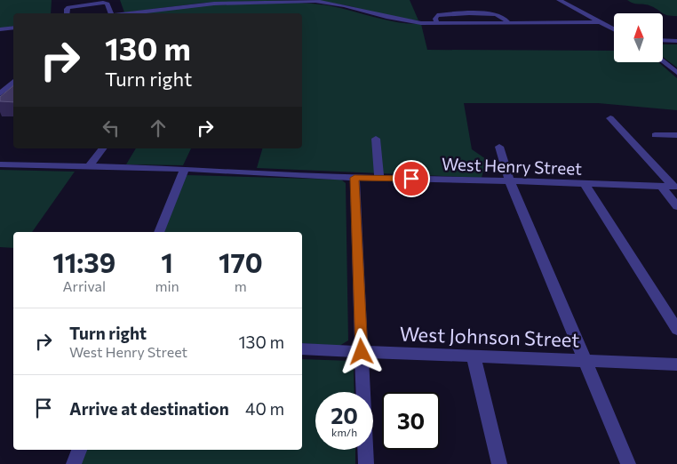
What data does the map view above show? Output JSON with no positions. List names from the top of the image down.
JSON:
{
  "streets": {
    "street": ["West Henry Street", "West Johnson Street"]
  },
  "north": "top",
  "page": {
    "turn": ["130 m", "Turn right"],
    "eta": [
      "11:39",
      "Arrival",
      "1",
      "min",
      "170",
      "m"
    ],
    "list": [
      {
        "name": "Turn right",
        "note": "West Henry Street",
        "value": "130 m"
      },
      {
        "name": "Arrive at destination",
        "value": "40 m"
      }
    ],
    "speed": "20 km/h",
    "limit": "30"
  }
}
